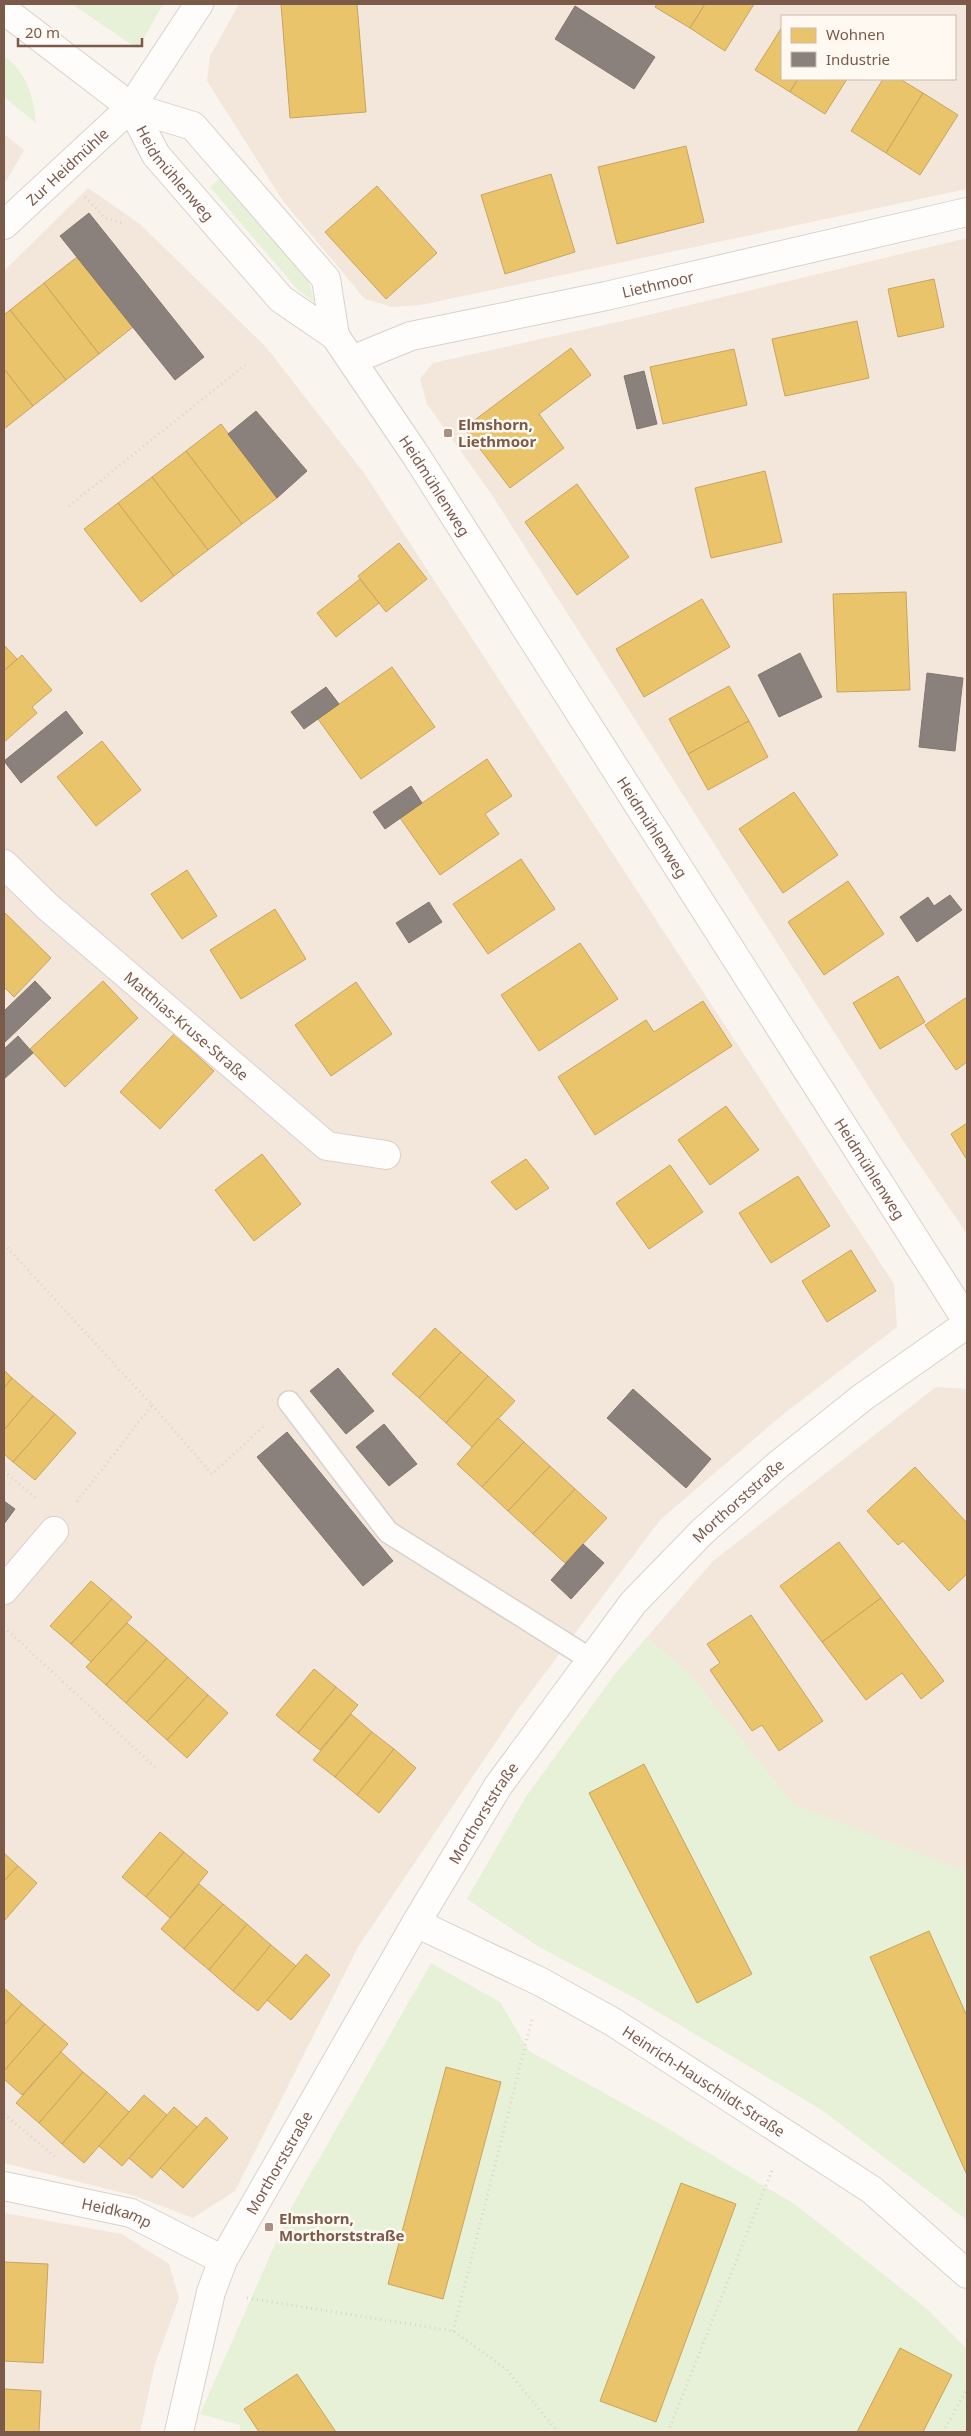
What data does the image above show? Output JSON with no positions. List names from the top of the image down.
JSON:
{
  "streets": {
    "street": [
      "Zur Heidmühle",
      "Heidmühlenweg",
      "Liethmoor",
      "Matthias-Kruse-Straße",
      "Morthorststraße",
      "Heinrich-Hauschildt-Straße",
      "Heidkamp"
    ]
  },
  "crossings": [
    ["Zur Heidmühle", "Heidmühlenweg"],
    ["Heidmühlenweg", "Liethmoor"],
    ["Heidmühlenweg", "Morthorststraße"],
    ["Morthorststraße", "Heinrich-Hauschildt-Straße"],
    ["Morthorststraße", "Heidkamp"]
  ],
  "places": {
    "transit": ["Elmshorn, Liethmoor", "Elmshorn, Morthorststraße"]
  },
  "legend": ["Wohnen", "Industrie"],
  "scale_bar": "20 m"
}
